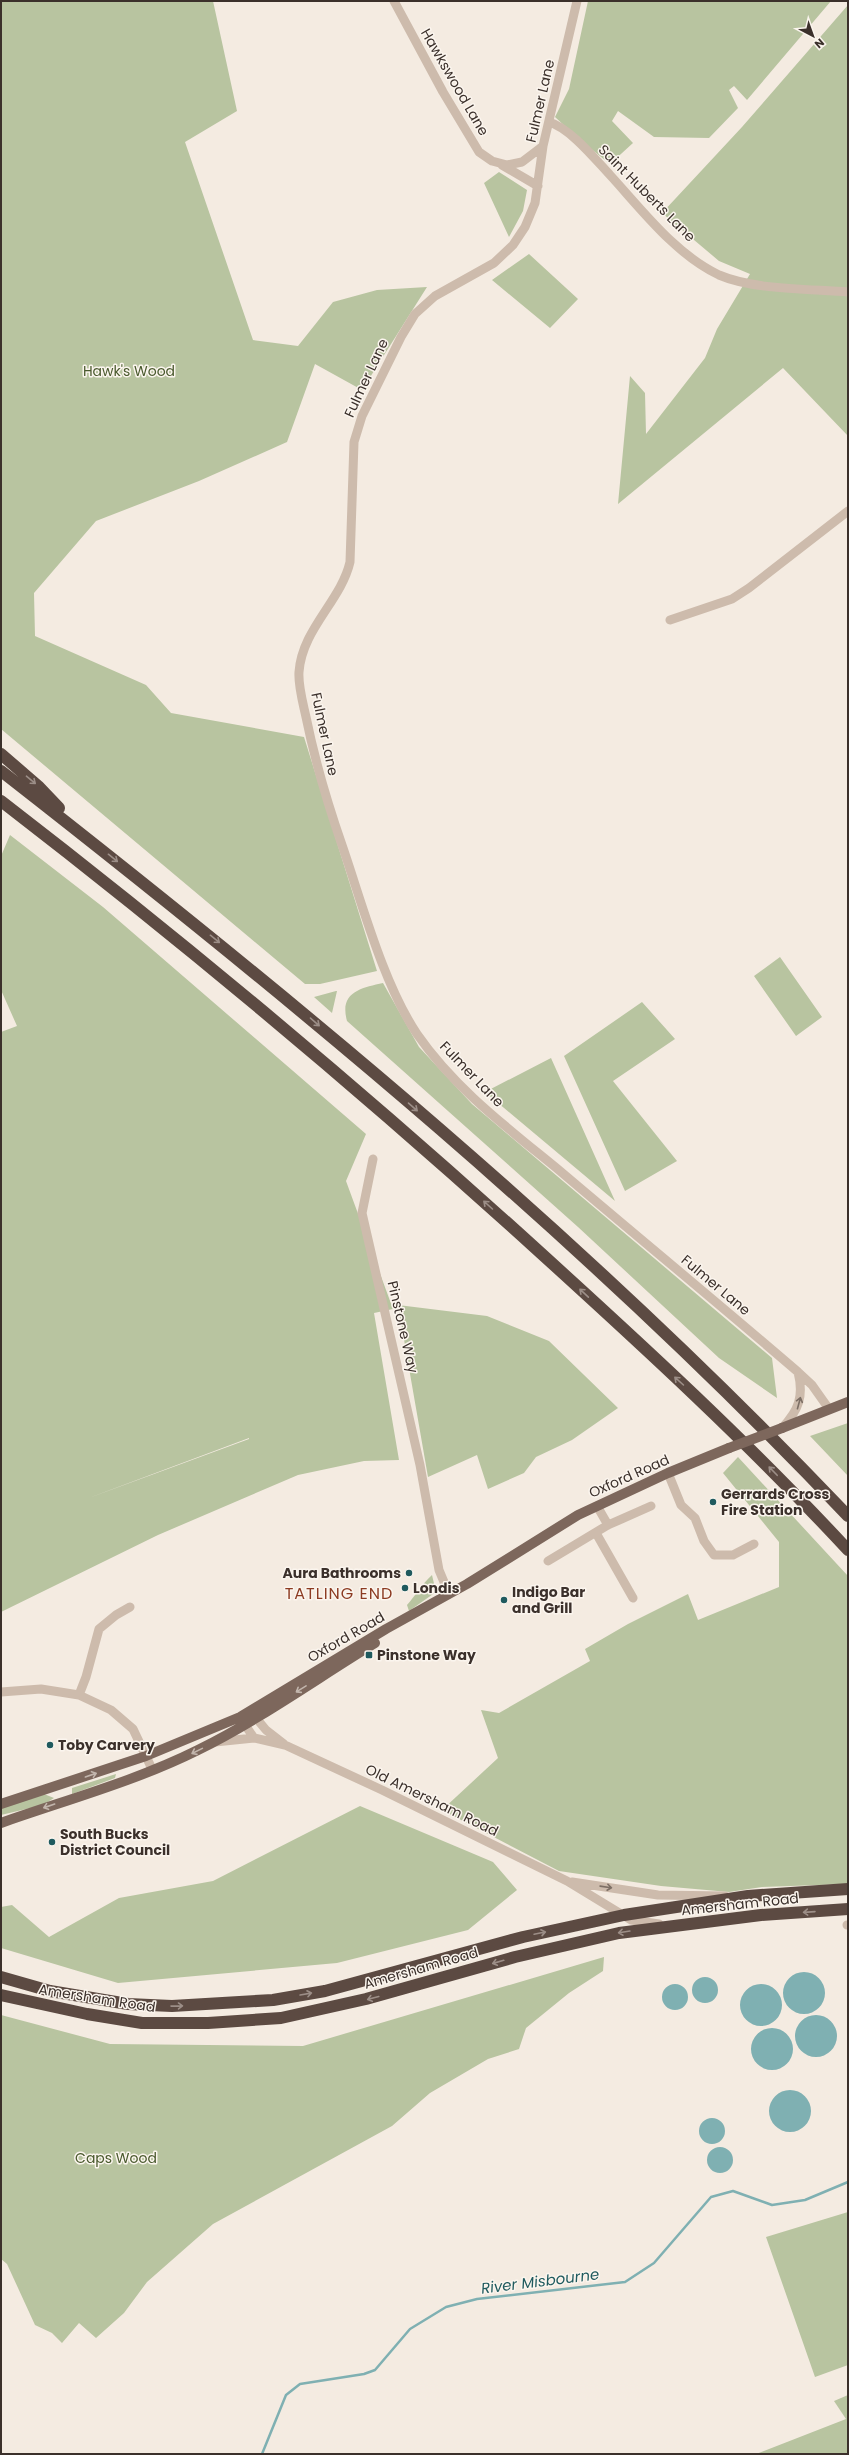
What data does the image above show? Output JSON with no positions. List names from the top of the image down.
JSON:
{
  "streets": {
    "highway": ["Amersham Road"],
    "main road": ["Oxford Road"],
    "street": [
      "Hawkswood Lane",
      "Fulmer Lane",
      "Saint Huberts Lane",
      "Pinstone Way",
      "Old Amersham Road"
    ]
  },
  "crossings": [
    ["Hawkswood Lane", "Fulmer Lane"],
    ["Fulmer Lane", "Saint Huberts Lane"],
    ["Fulmer Lane", "Oxford Road"],
    ["Pinstone Way", "Oxford Road"],
    ["Oxford Road", "Old Amersham Road"],
    ["Old Amersham Road", "Amersham Road"]
  ],
  "districts": ["TATLING END"],
  "water": ["River Misbourne"],
  "parks": ["Hawk's Wood", "Caps Wood"],
  "places": {
    "other": [
      "Gerrards Cross Fire Station",
      "Aura Bathrooms",
      "Londis",
      "Indigo Bar and Grill",
      "Toby Carvery",
      "South Bucks District Council"
    ],
    "transit": ["Pinstone Way"]
  },
  "north": "bottom right"
}
